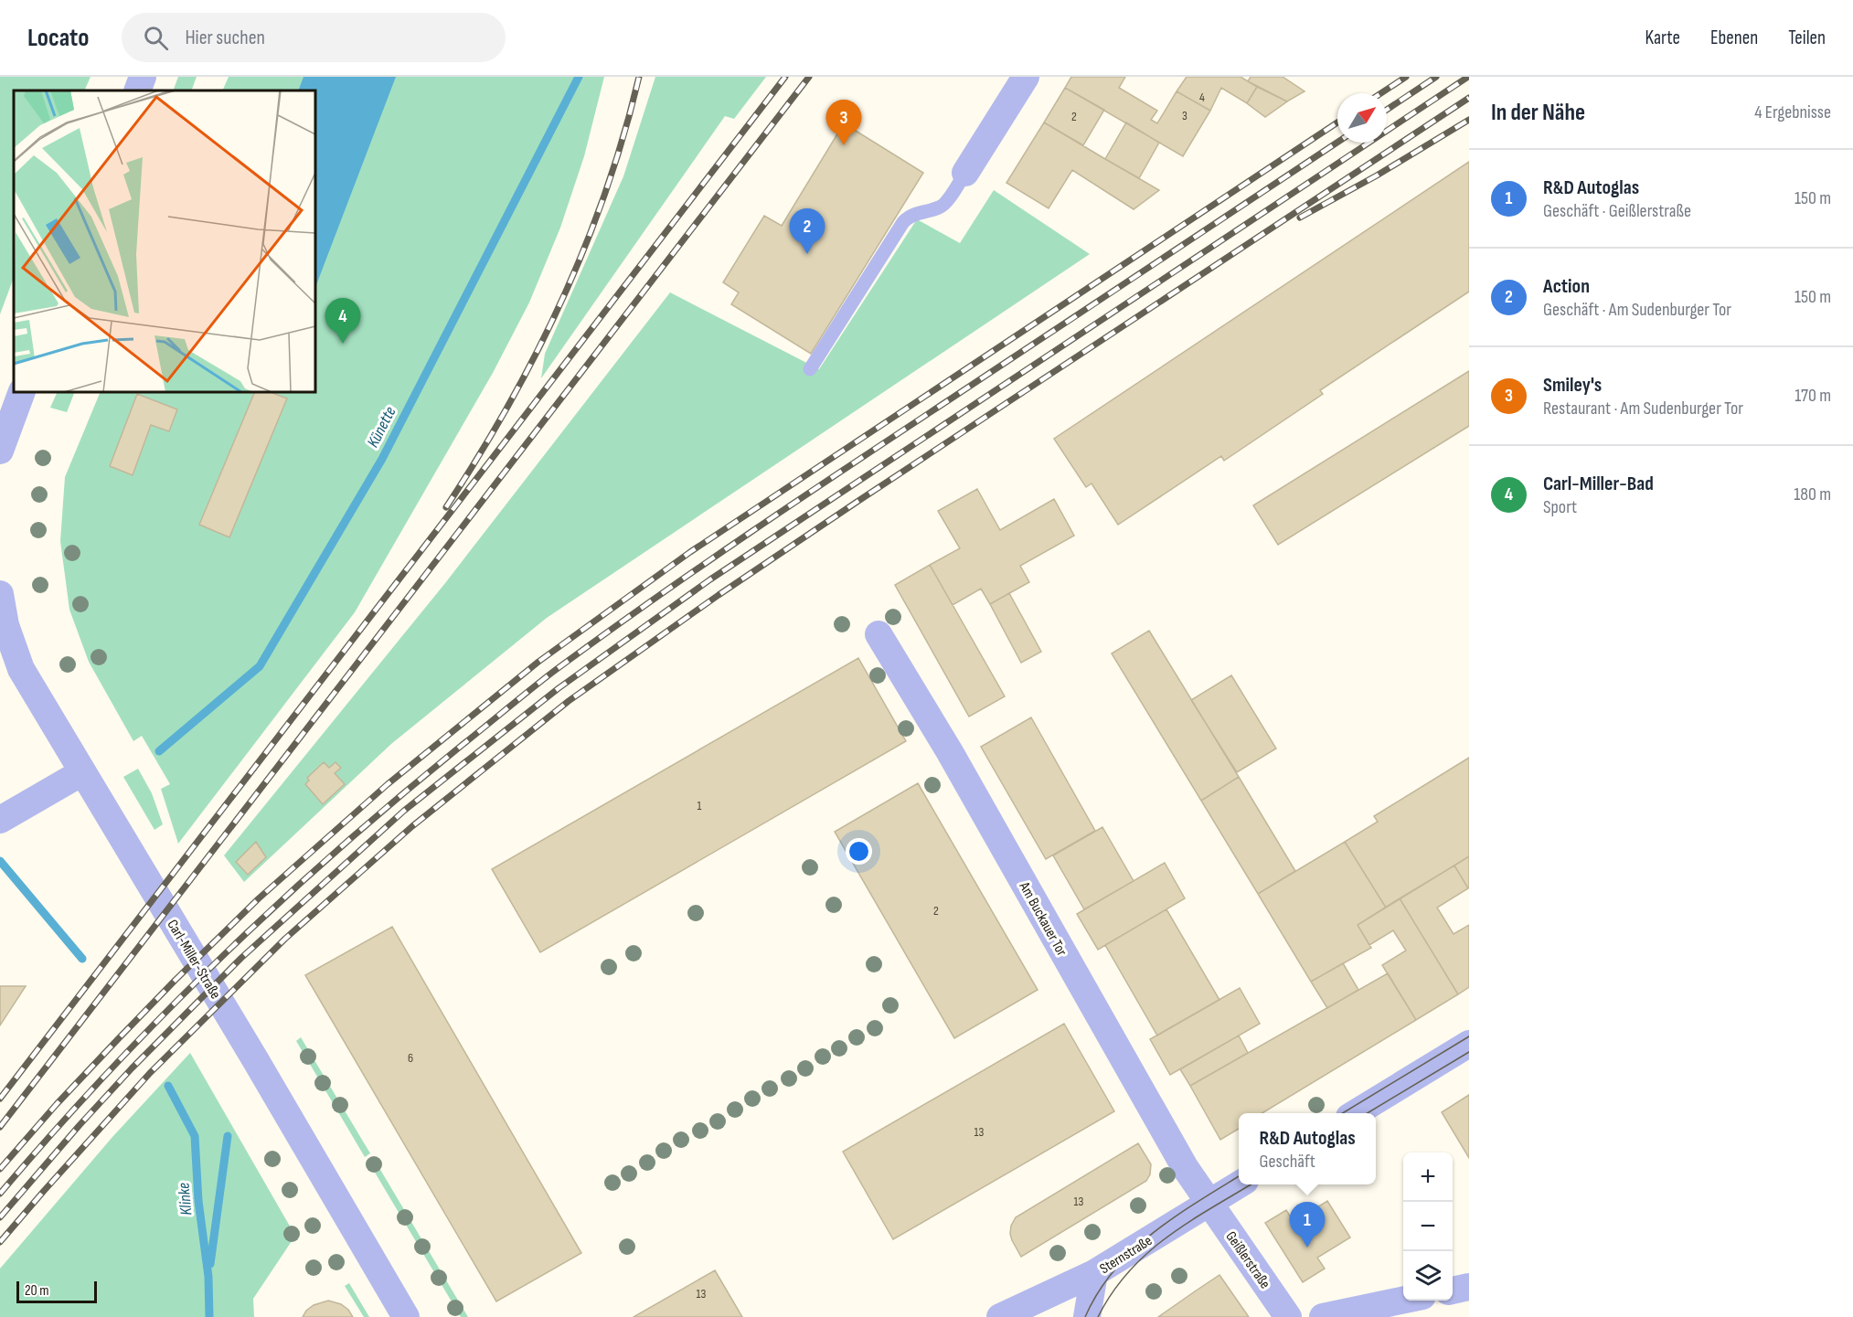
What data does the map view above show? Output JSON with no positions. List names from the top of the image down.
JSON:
{
  "streets": {
    "street": [
      "Am Buckauer Tor",
      "Carl-Miller-Straße",
      "Sternstraße",
      "Geißlerstraße"
    ]
  },
  "crossings": [
    ["Am Buckauer Tor", "Sternstraße"],
    ["Am Buckauer Tor", "Geißlerstraße"],
    ["Sternstraße", "Geißlerstraße"]
  ],
  "water": ["Künette", "Klinke"],
  "house_numbers": [
    "4",
    "3",
    "2",
    "1",
    "2",
    "6",
    "13",
    "13",
    "13"
  ],
  "scale_bar": "20 m",
  "north": "top right",
  "page": {
    "header": "Locato",
    "search": "Hier suchen",
    "nav": ["Karte", "Ebenen", "Teilen"],
    "heading": ["In der Nähe", "4 Ergebnisse"],
    "pins": [
      "3",
      "2",
      "4",
      "1"
    ],
    "list": [
      {
        "mark": "1",
        "name": "R&D Autoglas",
        "note": "Geschäft · Geißlerstraße",
        "value": "150 m"
      },
      {
        "mark": "2",
        "name": "Action",
        "note": "Geschäft · Am Sudenburger Tor",
        "value": "150 m"
      },
      {
        "mark": "3",
        "name": "Smiley's",
        "note": "Restaurant · Am Sudenburger Tor",
        "value": "170 m"
      },
      {
        "mark": "4",
        "name": "Carl-Miller-Bad",
        "note": "Sport",
        "value": "180 m"
      }
    ],
    "popup": ["R&D Autoglas", "Geschäft"],
    "map_buttons": ["+", "−"],
    "scale": "20 m"
  }
}
